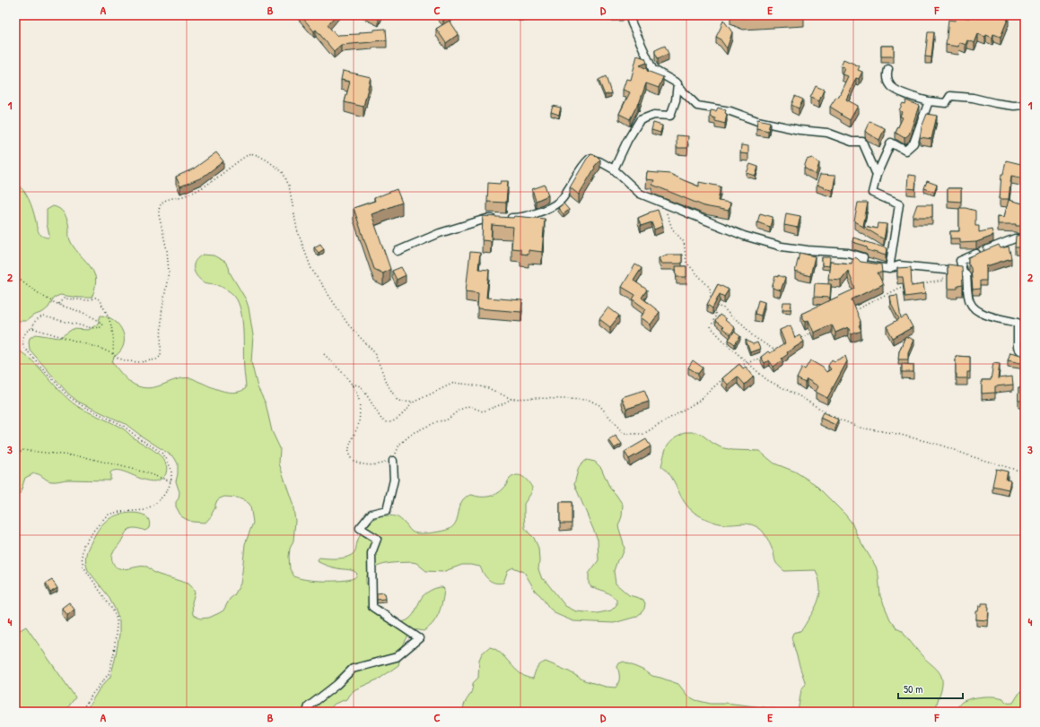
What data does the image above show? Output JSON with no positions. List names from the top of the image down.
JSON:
{
  "scale_bar": "50 m",
  "grid": {
    "columns": [
      "A",
      "B",
      "C",
      "D",
      "E",
      "F"
    ],
    "rows": [
      "1",
      "2",
      "3",
      "4"
    ]
  }
}
